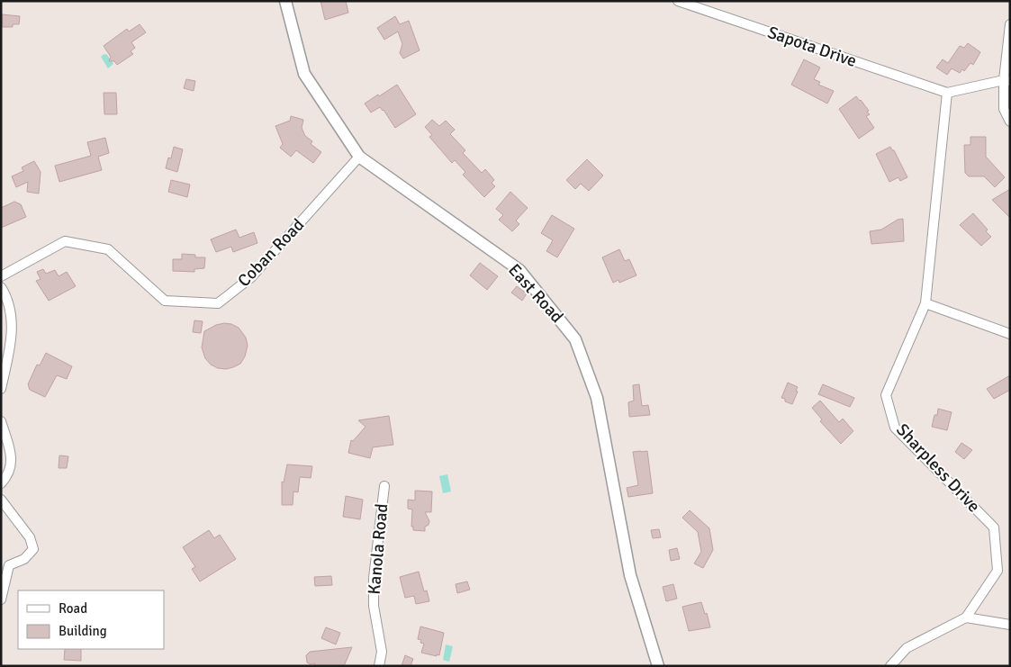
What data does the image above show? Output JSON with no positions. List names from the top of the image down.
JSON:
{
  "streets": {
    "street": [
      "Sapota Drive",
      "Coban Road",
      "East Road",
      "Sharpless Drive",
      "Kanola Road"
    ]
  },
  "crossings": [
    ["Sapota Drive", "Sharpless Drive"],
    ["Coban Road", "East Road"]
  ],
  "legend": ["Road", "Building"]
}
